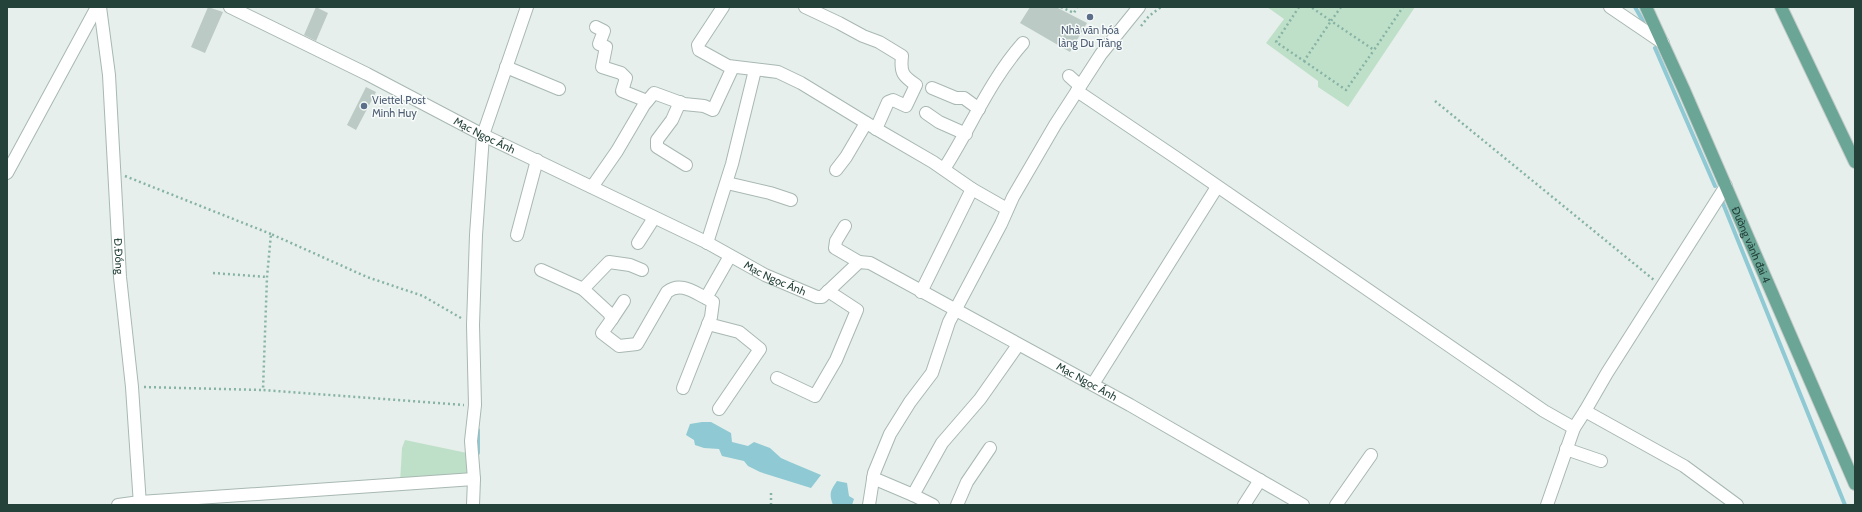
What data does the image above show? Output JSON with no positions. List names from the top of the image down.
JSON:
{
  "streets": {
    "main road": ["Đường vành đai 4"],
    "street": ["Mạc Ngọc Ánh", "Đ.Đồng"]
  },
  "places": ["Nhà văn hóa làng Du Tràng", "Viettel Post Minh Huy"]
}
